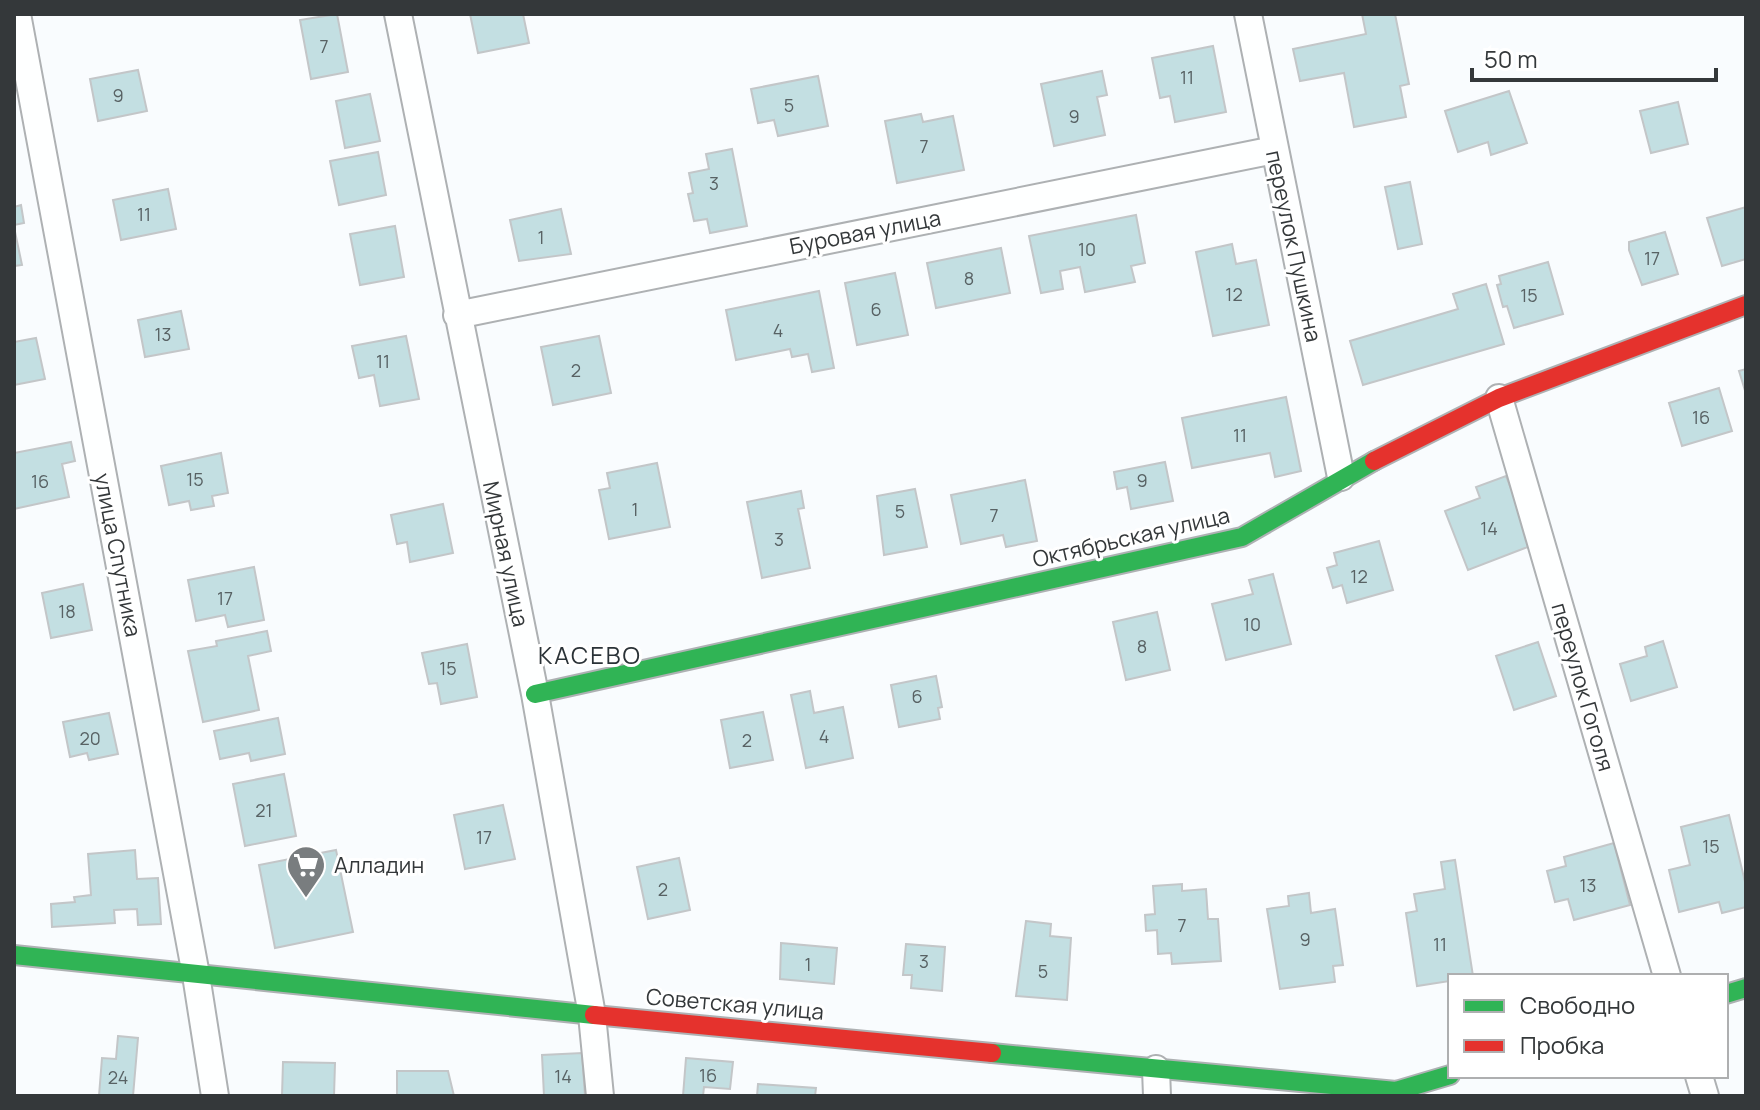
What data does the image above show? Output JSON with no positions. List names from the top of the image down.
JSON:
{
  "streets": {
    "street": [
      "Буровая улица",
      "переулок Пушкина",
      "Октябрьская улица",
      "Мирная улица",
      "улица Спутника",
      "переулок Гоголя",
      "Советская улица"
    ]
  },
  "crossings": [
    ["Буровая улица", "переулок Пушкина"],
    ["Буровая улица", "Мирная улица"],
    ["переулок Пушкина", "Октябрьская улица"],
    ["Октябрьская улица", "Мирная улица"],
    ["Октябрьская улица", "переулок Гоголя"],
    ["Мирная улица", "Советская улица"],
    ["улица Спутника", "Советская улица"]
  ],
  "districts": ["КАСЕВО"],
  "places": {
    "supermarket": ["Алладин"]
  },
  "house_numbers": [
    "7",
    "11",
    "9",
    "5",
    "9",
    "7",
    "3",
    "11",
    "1",
    "10",
    "17",
    "8",
    "12",
    "15",
    "6",
    "4",
    "13",
    "11",
    "2",
    "16",
    "11",
    "15",
    "9",
    "16",
    "1",
    "5",
    "7",
    "14",
    "3",
    "12",
    "17",
    "18",
    "10",
    "8",
    "15",
    "6",
    "4",
    "20",
    "2",
    "21",
    "17",
    "15",
    "13",
    "2",
    "7",
    "9",
    "11",
    "3",
    "1",
    "5",
    "16",
    "14",
    "24"
  ],
  "legend": ["Свободно", "Пробка"],
  "scale_bar": "50 m"
}
